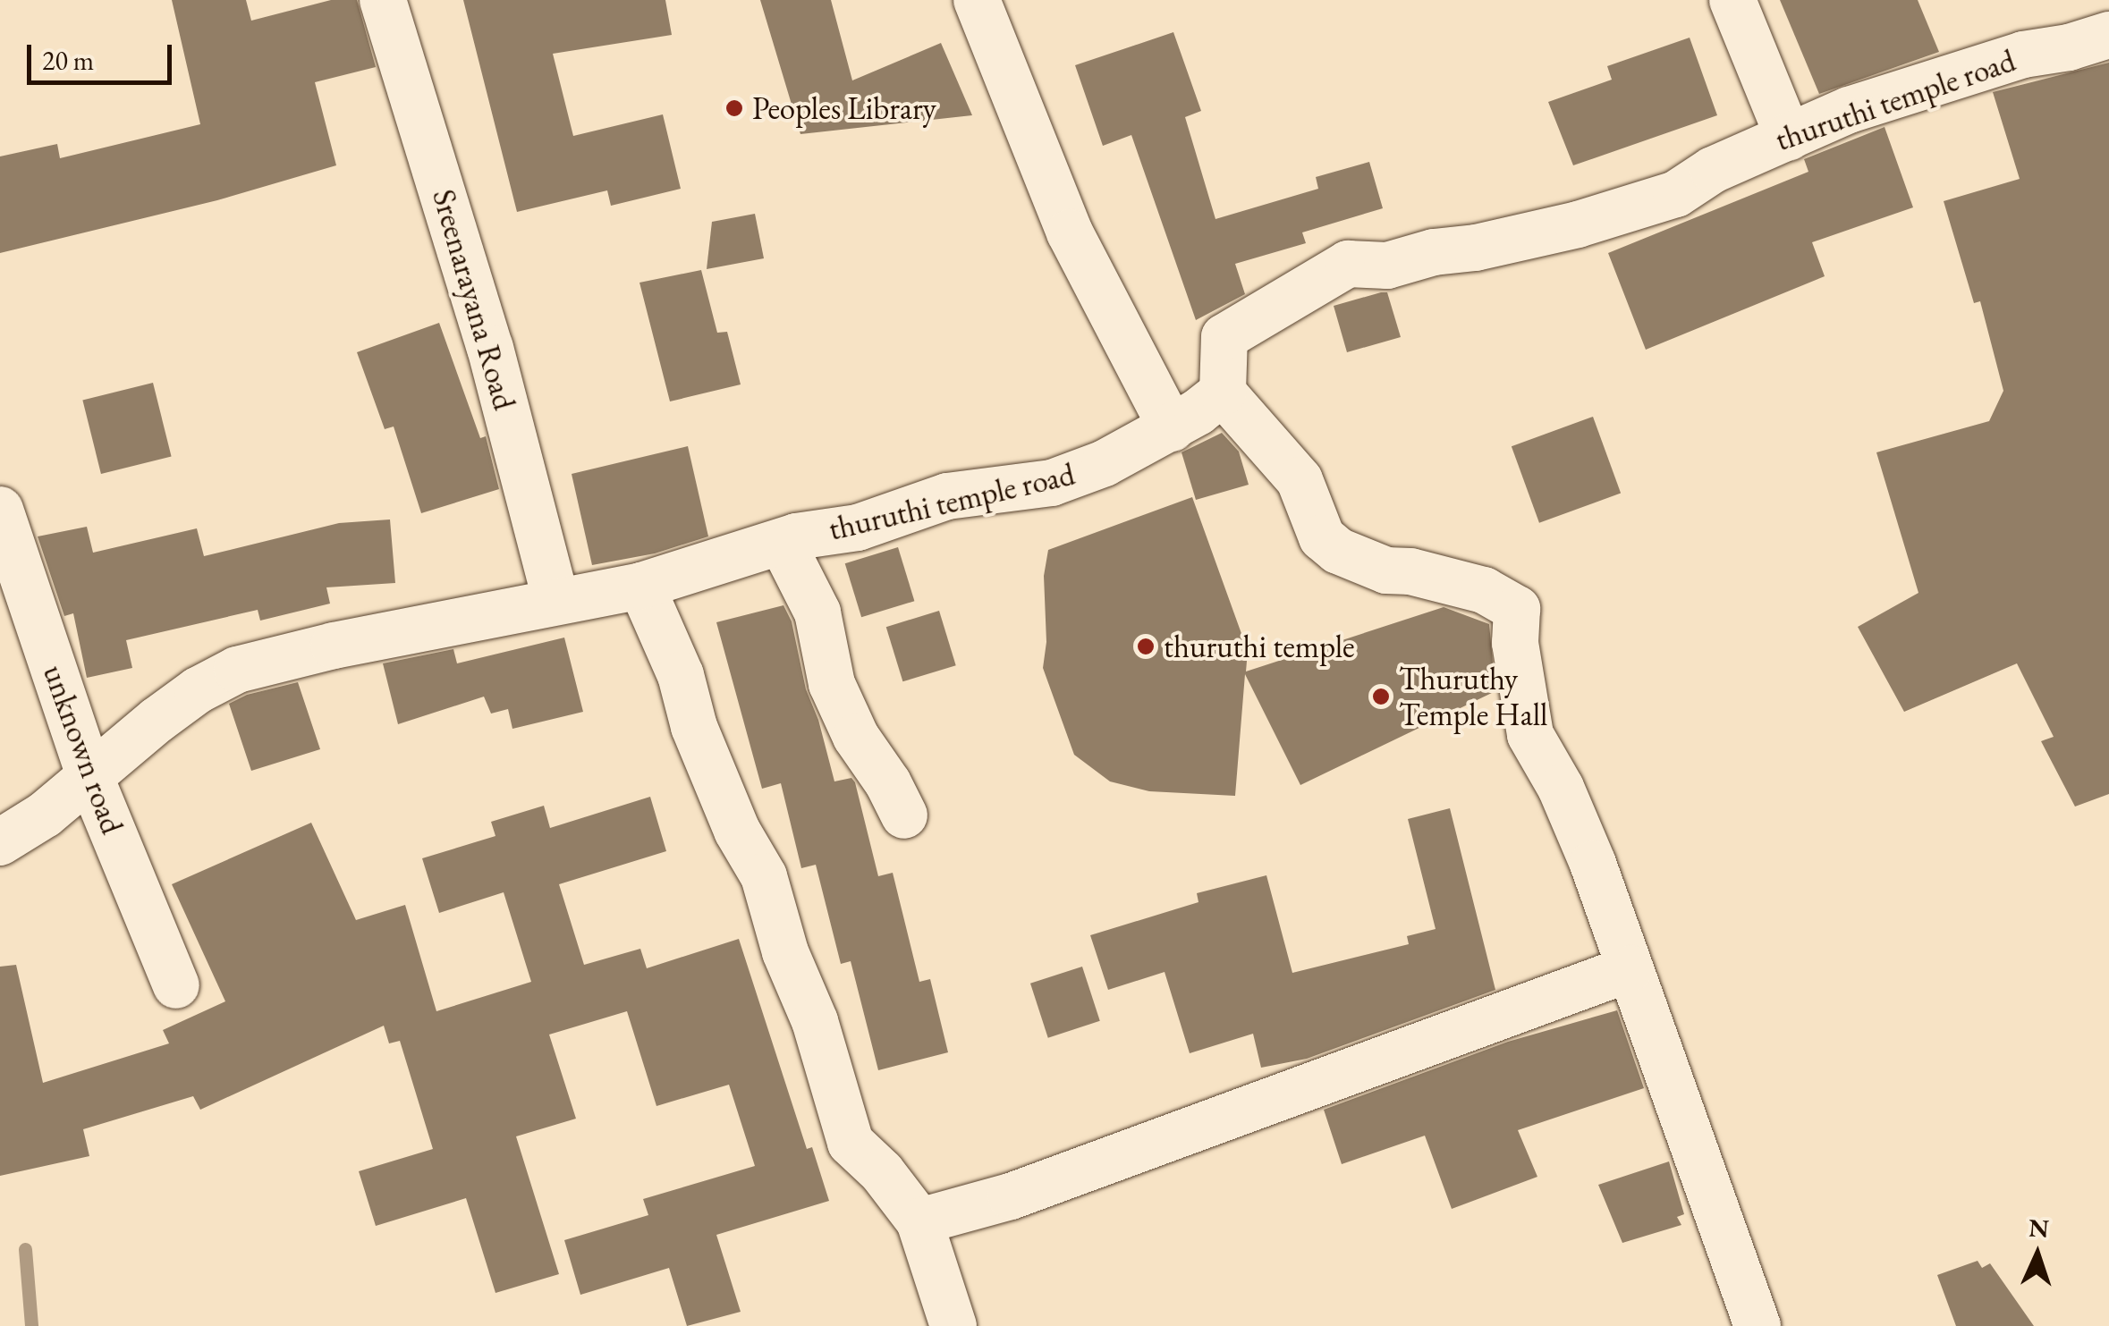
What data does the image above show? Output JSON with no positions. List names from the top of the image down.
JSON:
{
  "streets": {
    "street": ["thuruthi temple road", "Sreenarayana Road", "unknown road"]
  },
  "crossings": [
    ["thuruthi temple road", "Sreenarayana Road"],
    ["thuruthi temple road", "unknown road"]
  ],
  "places": ["Peoples Library", "thuruthi temple", "Thuruthy Temple Hall"],
  "scale_bar": "20 m",
  "north": "top"
}
